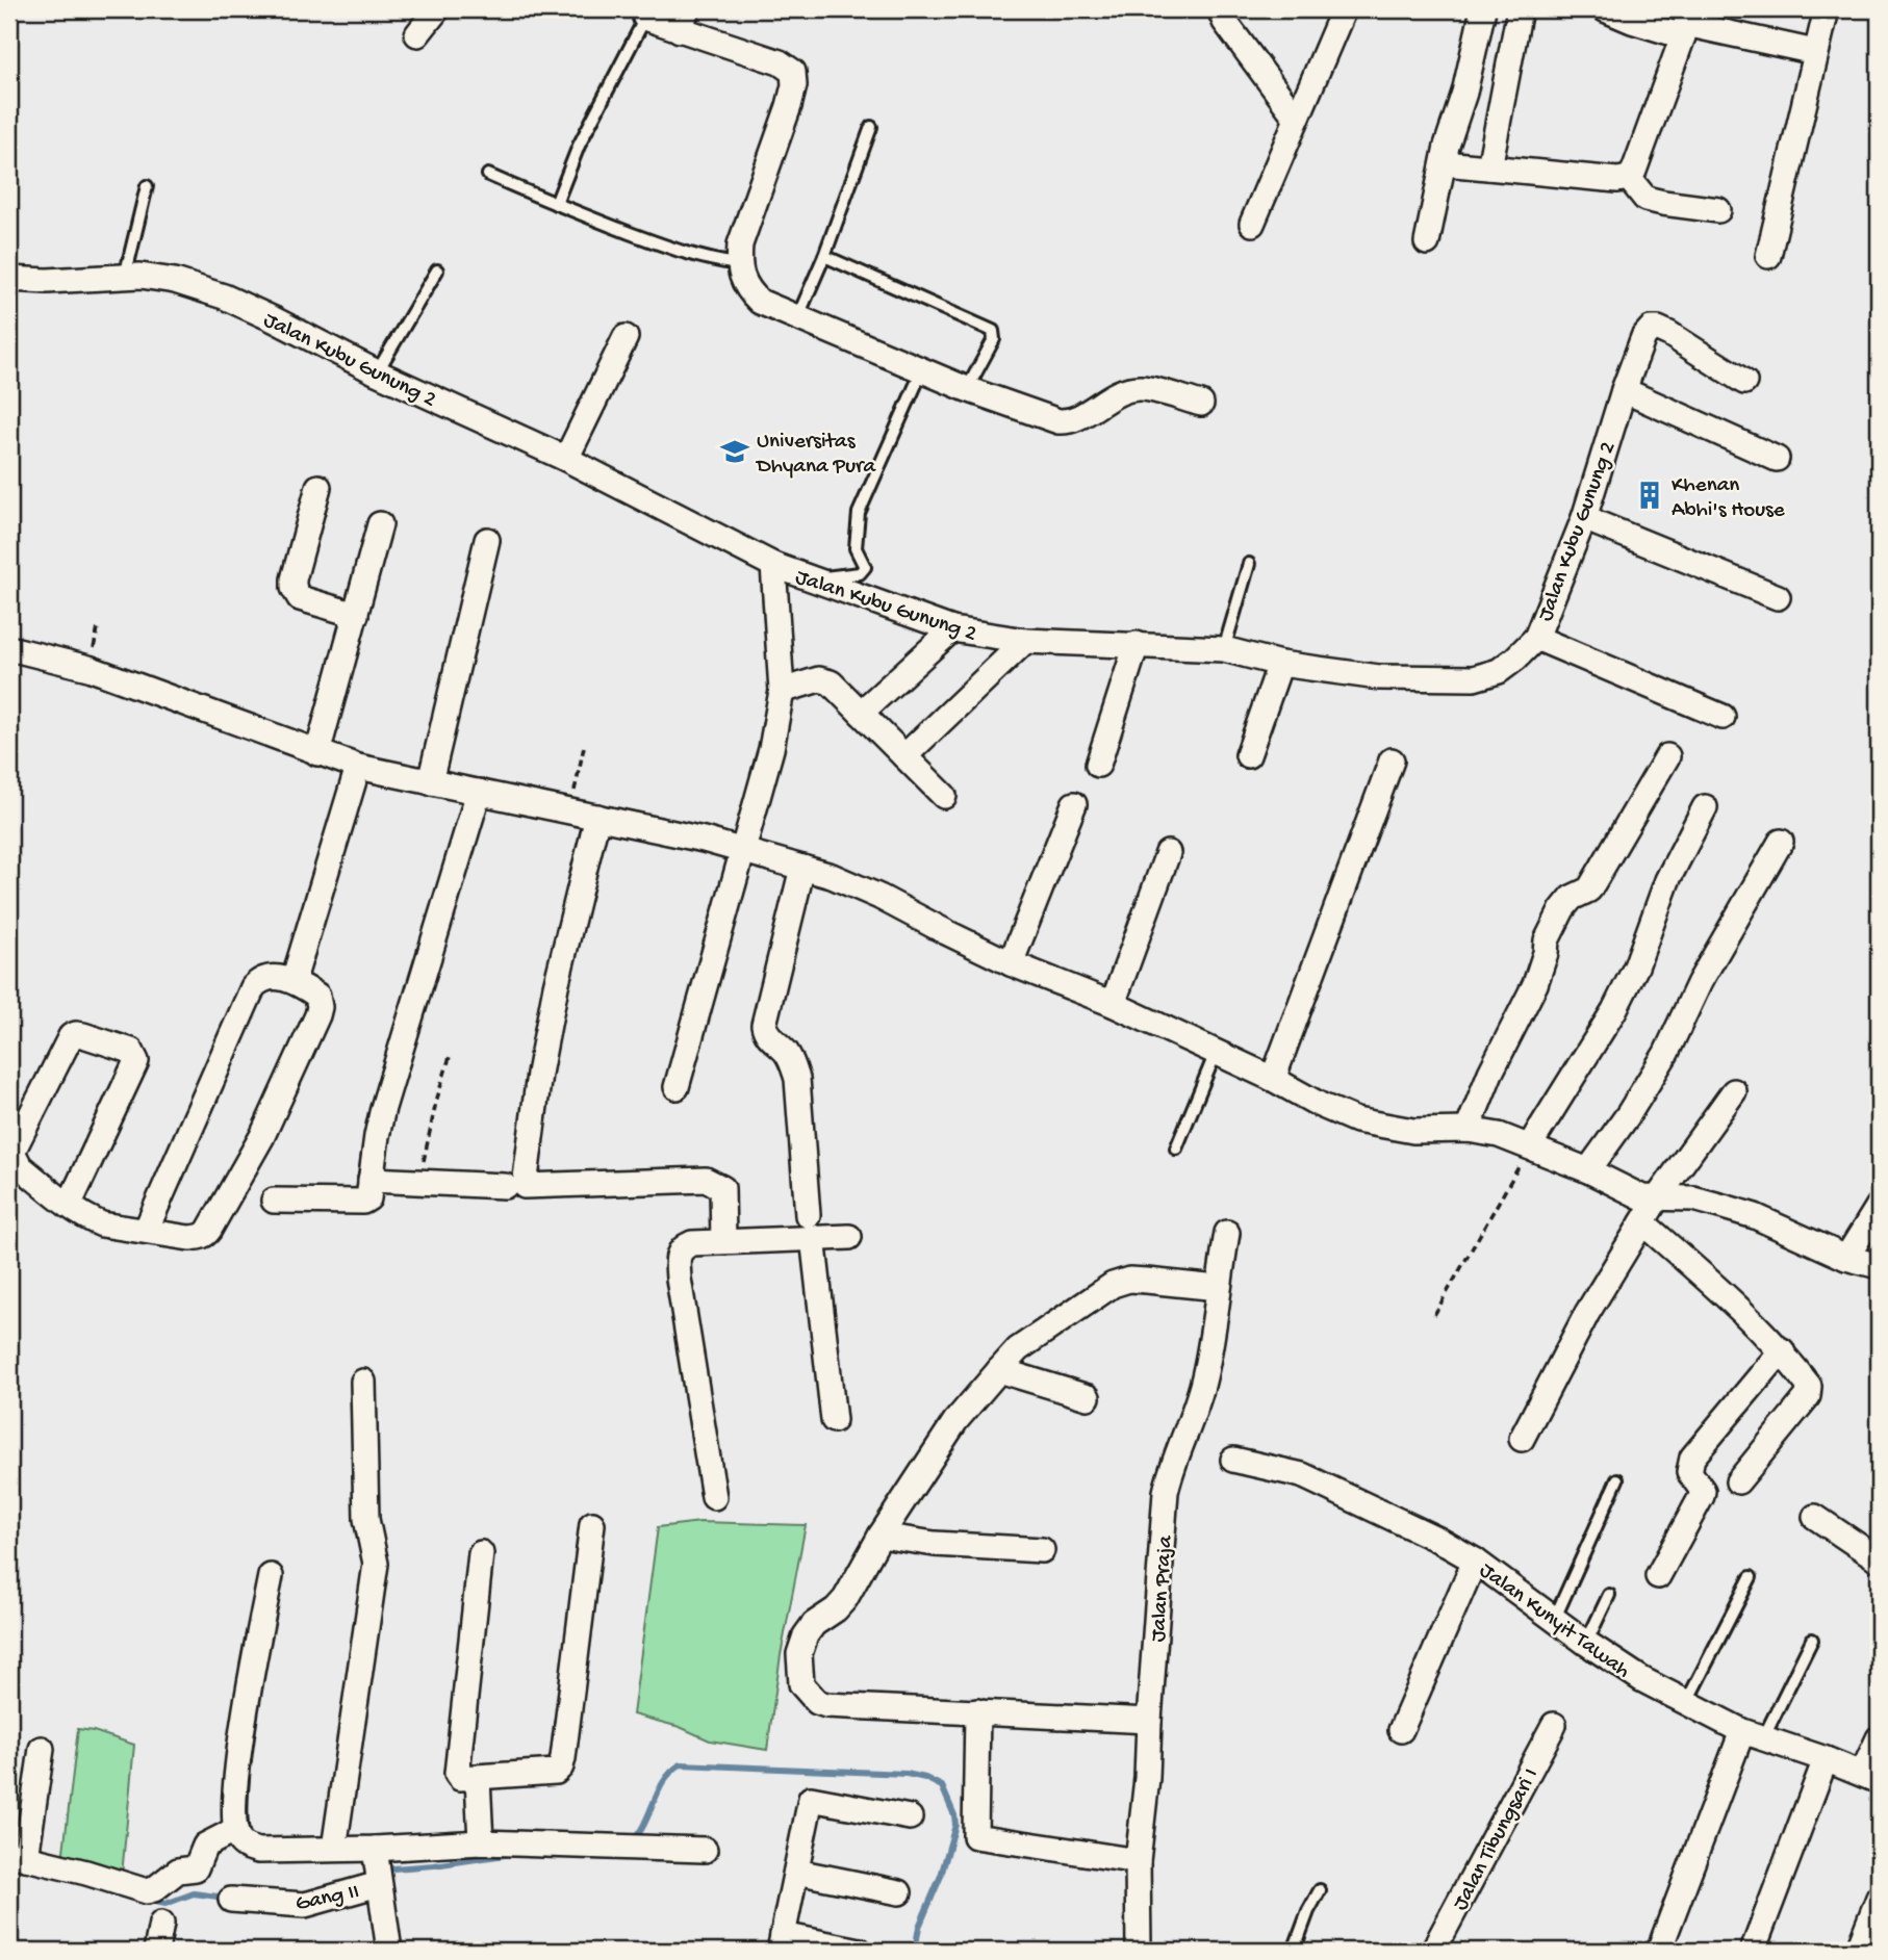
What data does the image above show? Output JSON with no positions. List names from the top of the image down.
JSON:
{
  "streets": {
    "street": [
      "Jalan Kubu Gunung 2",
      "Jalan Praja",
      "Jalan Kunyit Tawah",
      "Jalan Tibungsari I",
      "Gang II"
    ]
  },
  "places": {
    "school or university": ["Universitas Dhyana Pura"],
    "building": ["Khenan Abhi's House"]
  }
}
